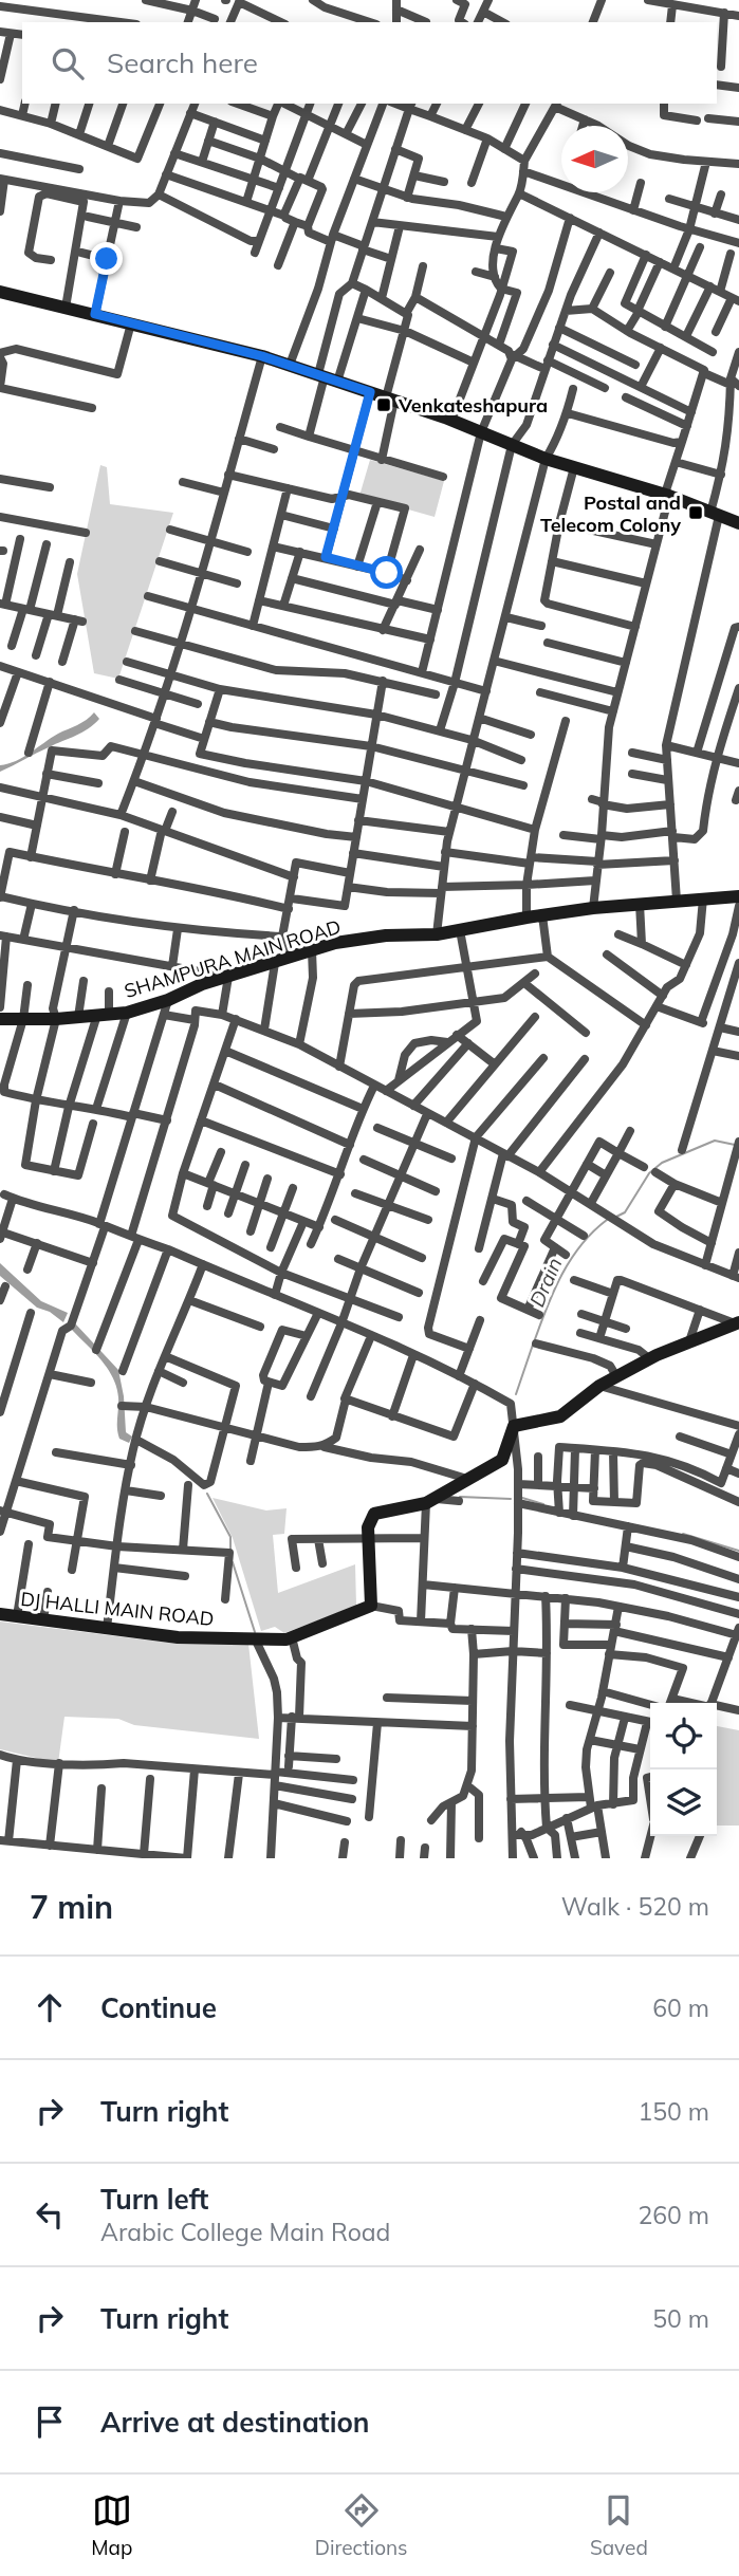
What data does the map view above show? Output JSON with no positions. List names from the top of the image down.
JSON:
{
  "streets": {
    "street": ["SHAMPURA MAIN ROAD", "DJ HALLI MAIN ROAD"]
  },
  "water": ["Drain"],
  "places": {
    "transit": ["Venkateshapura", "Postal and Telecom Colony"]
  },
  "north": "left",
  "page": {
    "search": "Search here",
    "heading": ["7 min", "Walk · 520 m"],
    "list": [
      ["Continue", "60 m"],
      ["Turn right", "150 m"],
      ["Turn left", "Arabic College Main Road", "260 m"],
      ["Turn right", "50 m"],
      "Arrive at destination"
    ],
    "nav": ["Map", "Directions", "Saved"]
  }
}
